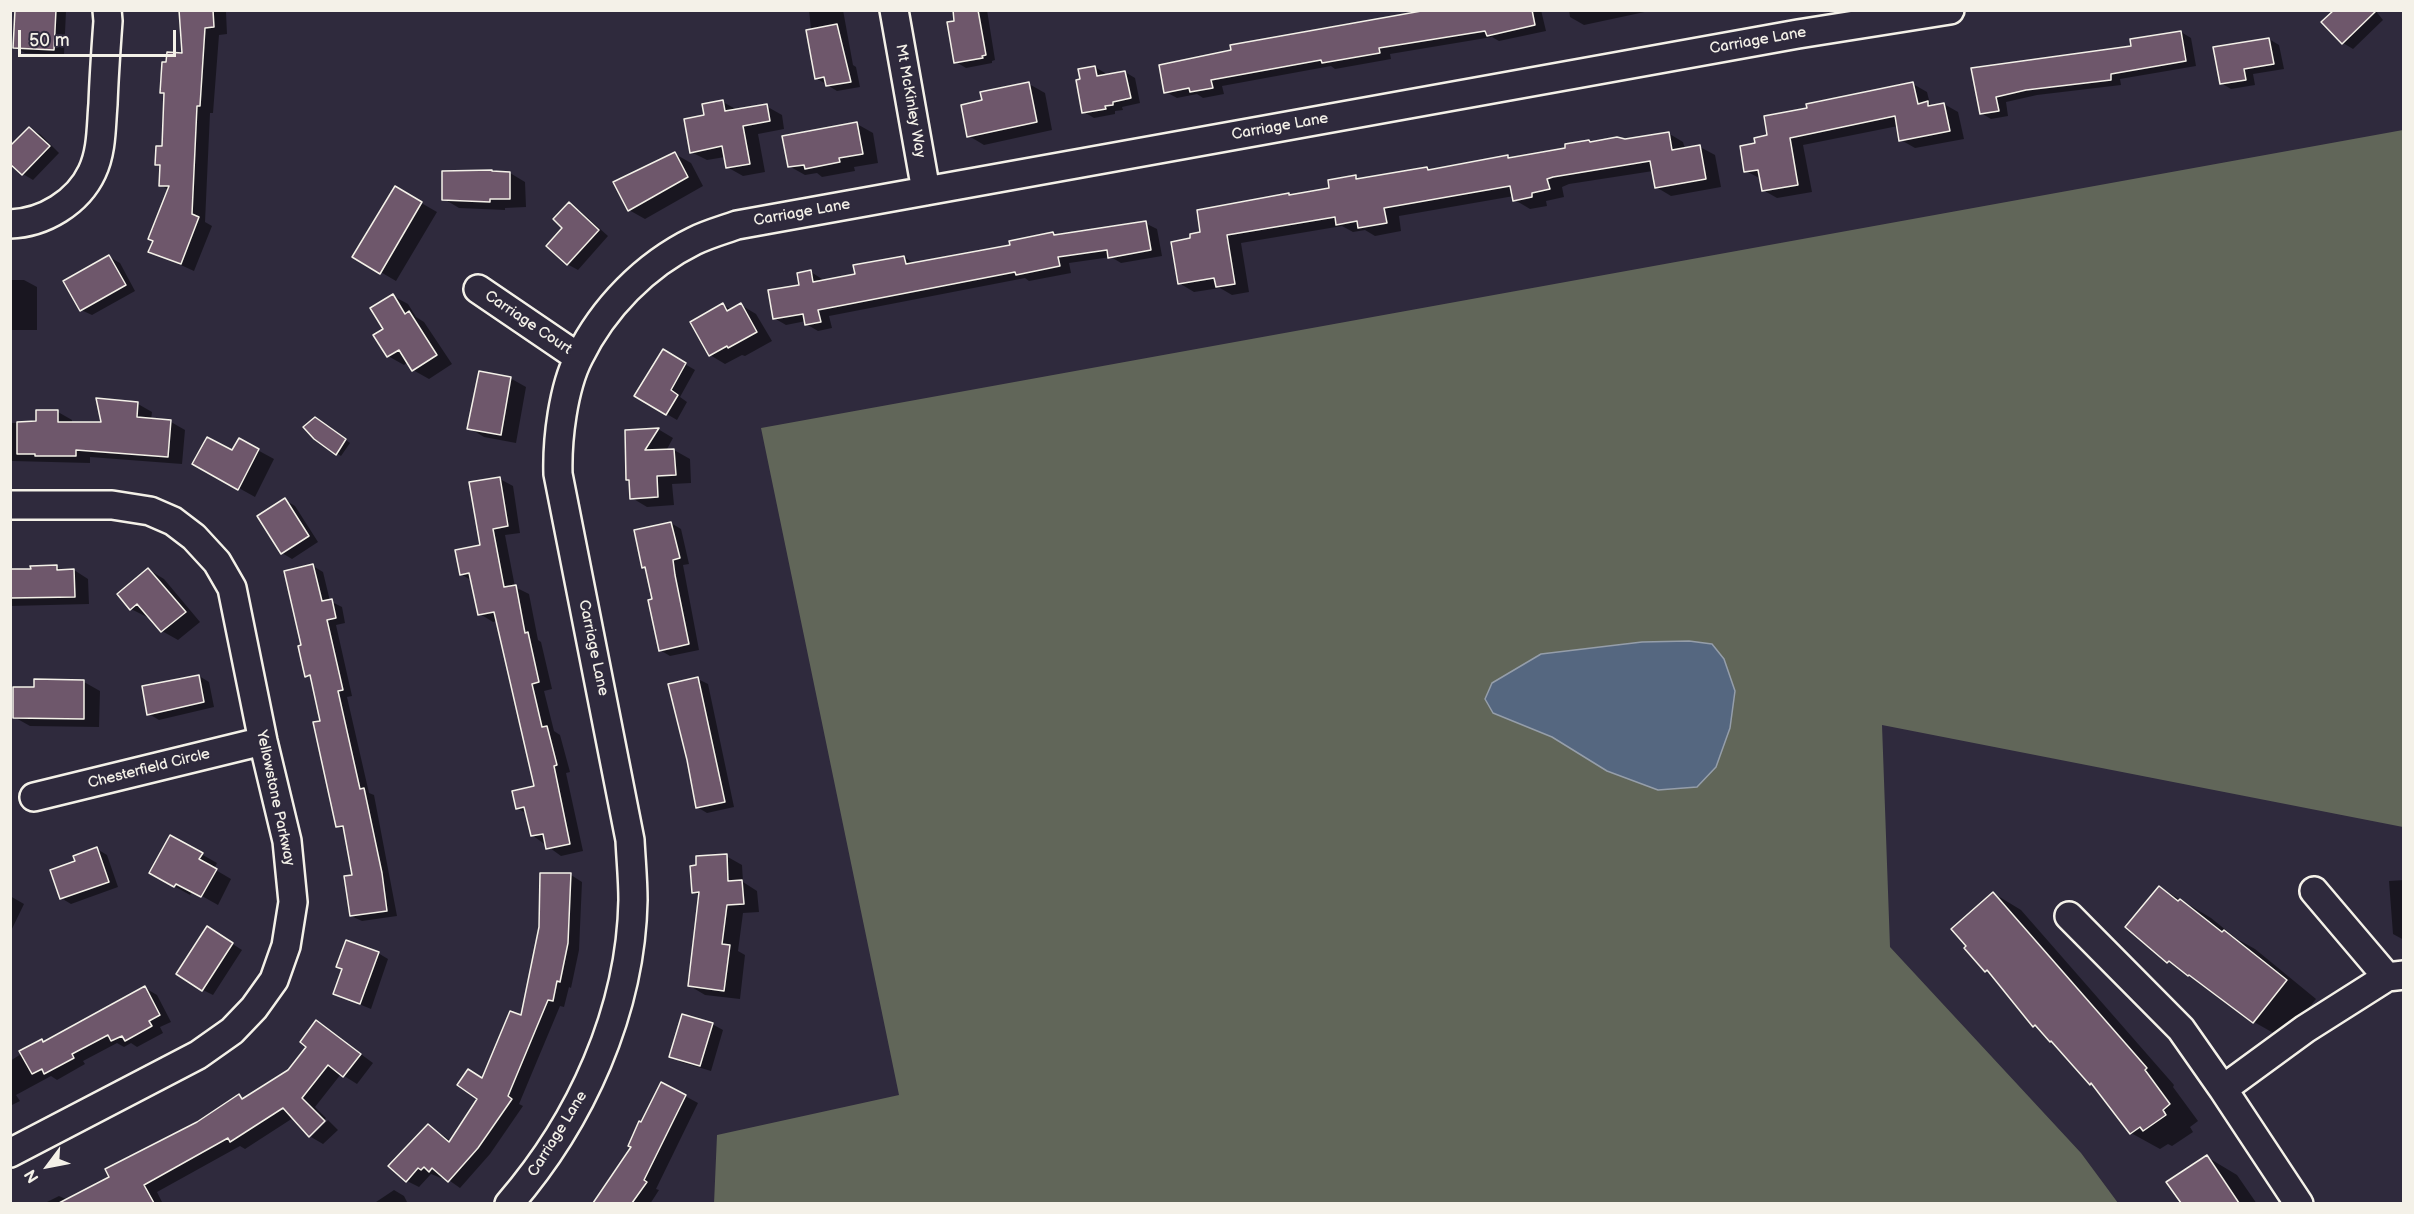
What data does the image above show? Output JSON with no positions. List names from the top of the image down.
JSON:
{
  "streets": {
    "street": [
      "Carriage Lane",
      "Mt McKinley Way",
      "Carriage Court",
      "Chesterfield Circle",
      "Yellowstone Parkway"
    ]
  },
  "crossings": [
    ["Carriage Lane", "Mt McKinley Way"],
    ["Carriage Lane", "Carriage Court"],
    ["Chesterfield Circle", "Yellowstone Parkway"]
  ],
  "scale_bar": "50 m",
  "north": "bottom left"
}
